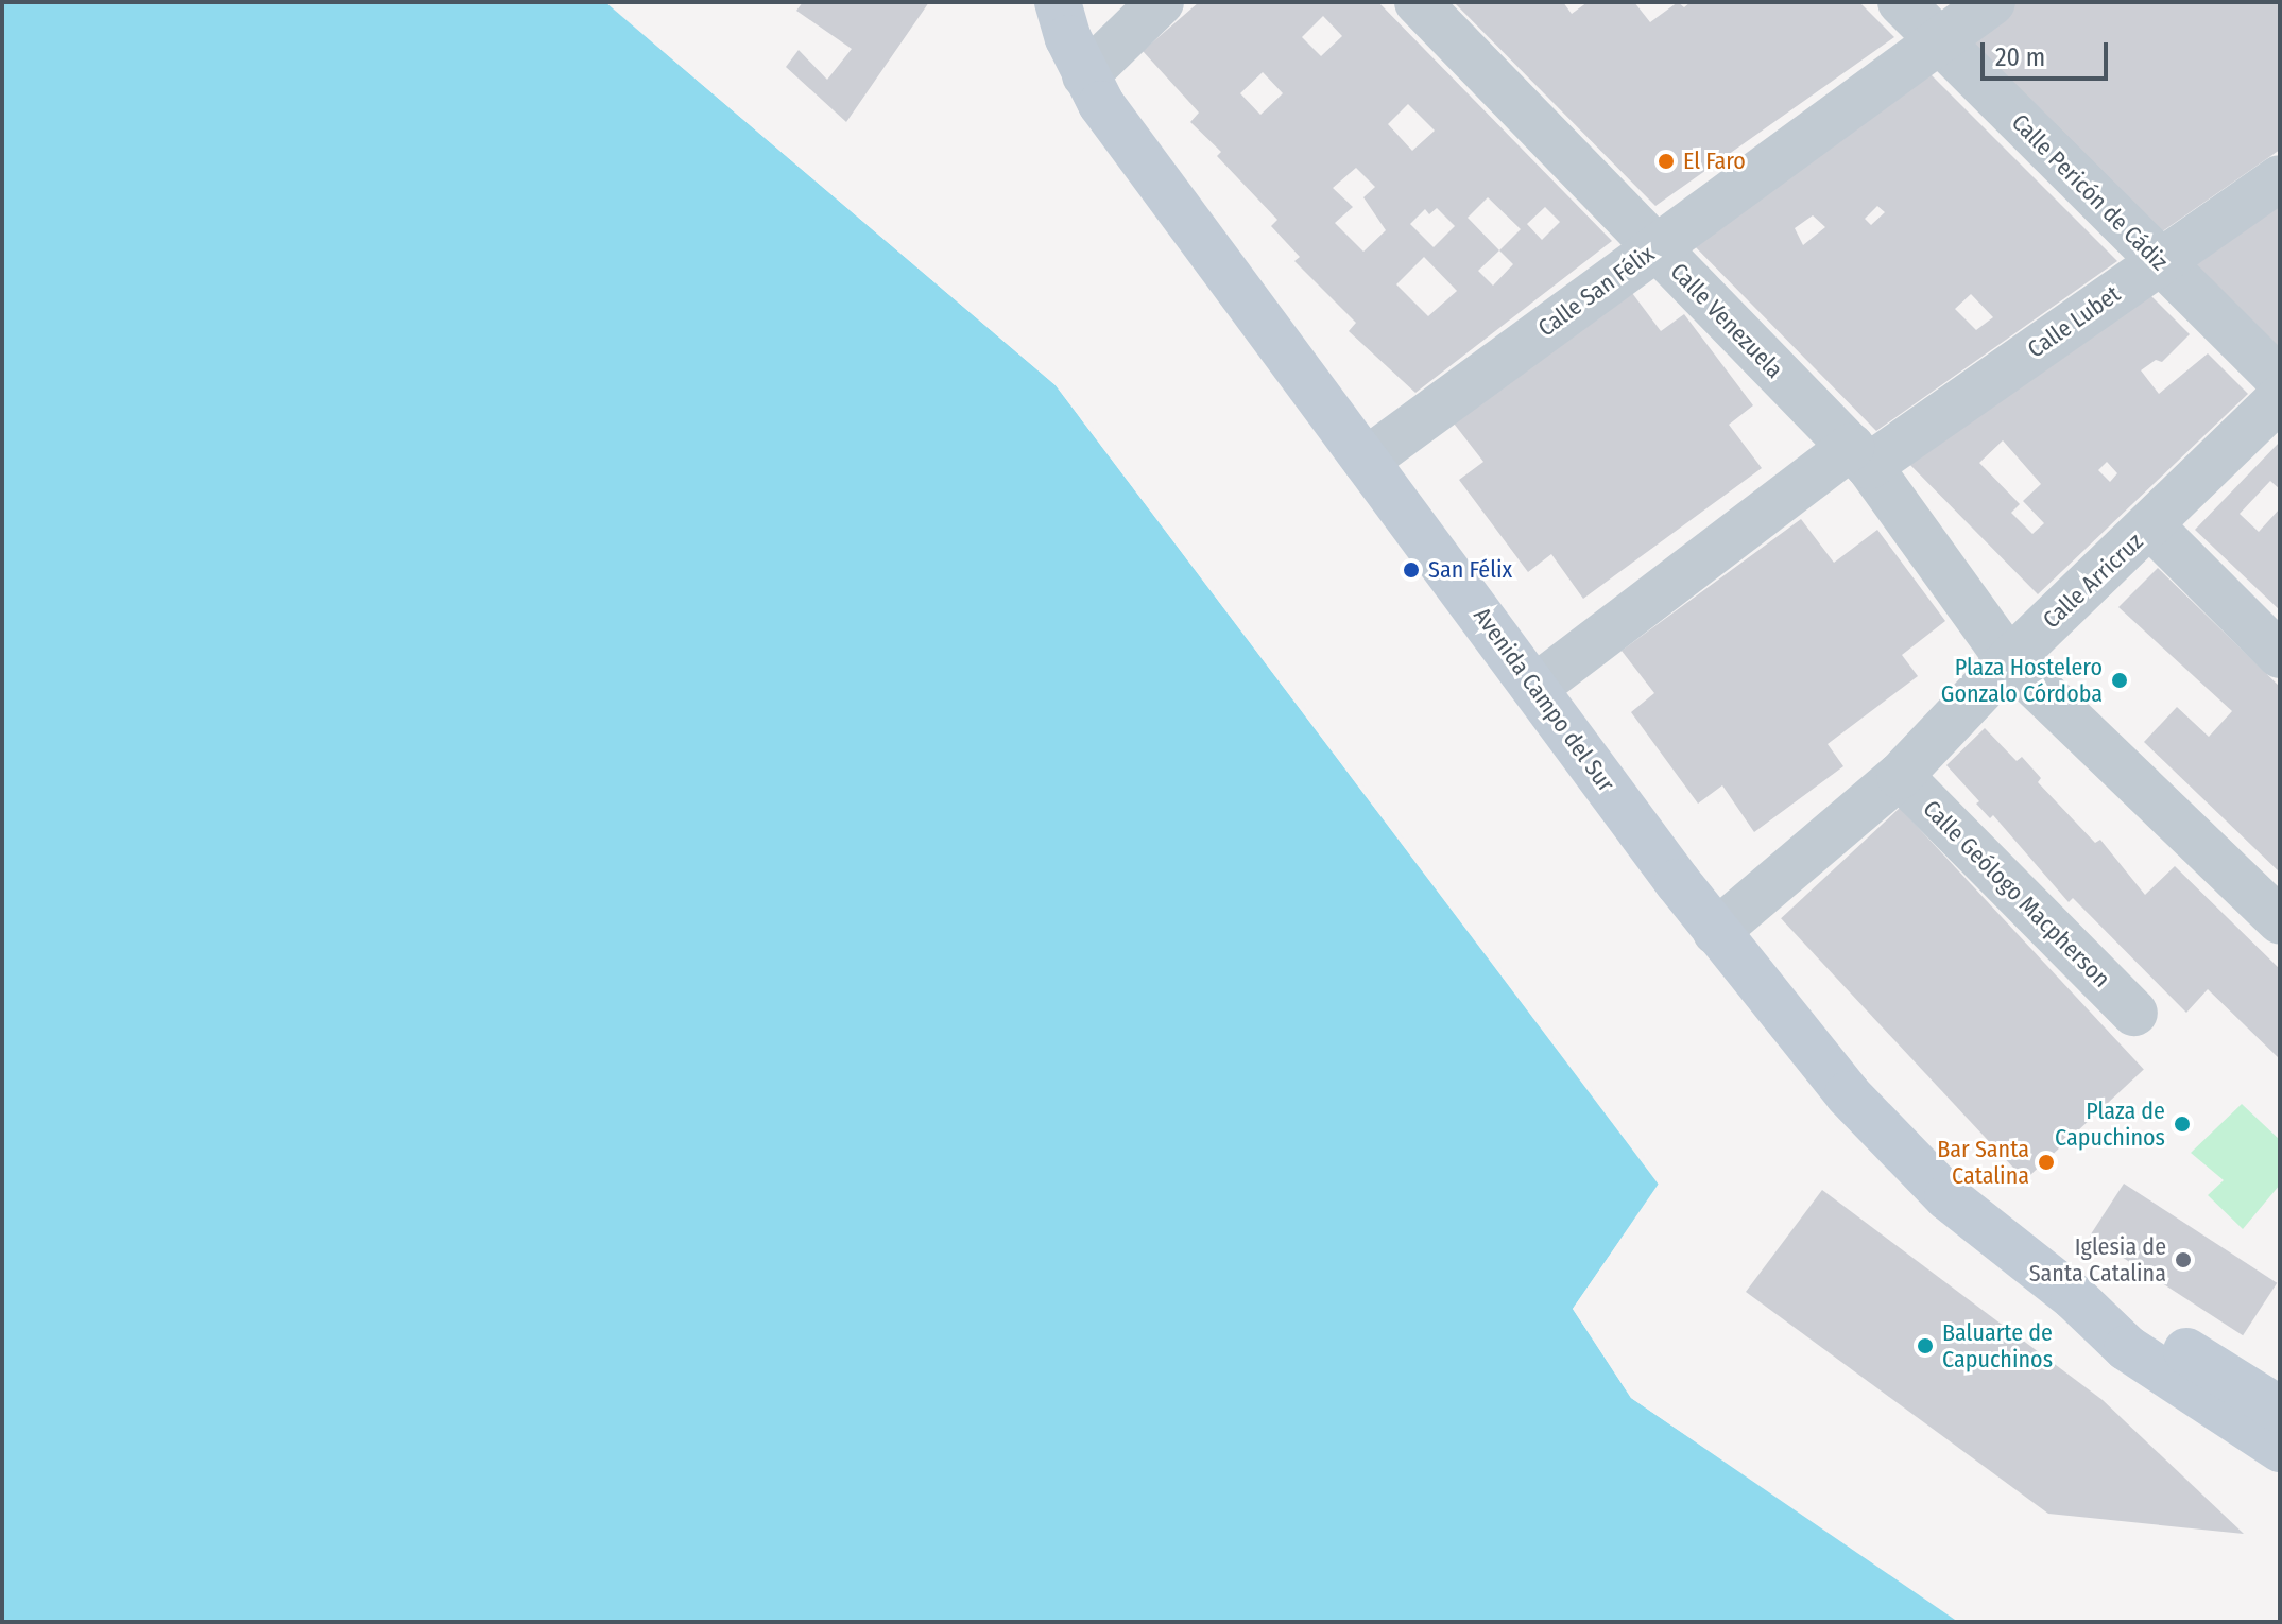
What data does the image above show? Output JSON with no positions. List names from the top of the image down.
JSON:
{
  "streets": {
    "street": [
      "Calle Pericón de Cádiz",
      "Calle San Félix",
      "Calle Venezuela",
      "Calle Lubet",
      "Calle Arricruz",
      "Avenida Campo del Sur",
      "Calle Geólogo Macpherson"
    ]
  },
  "crossings": [
    ["Calle Pericón de Cádiz", "Calle San Félix"],
    ["Calle Pericón de Cádiz", "Calle Lubet"],
    ["Calle San Félix", "Calle Venezuela"],
    ["Calle San Félix", "Avenida Campo del Sur"],
    ["Calle Venezuela", "Calle Lubet"],
    ["Calle Venezuela", "Calle Arricruz"],
    ["Calle Lubet", "Avenida Campo del Sur"],
    ["Calle Arricruz", "Avenida Campo del Sur"],
    ["Calle Arricruz", "Calle Geólogo Macpherson"]
  ],
  "places": [
    "El Faro",
    "San Félix",
    "Plaza Hostelero Gonzalo Córdoba",
    "Plaza de Capuchinos",
    "Bar Santa Catalina",
    "Iglesia de Santa Catalina",
    "Baluarte de Capuchinos"
  ],
  "scale_bar": "20 m"
}
